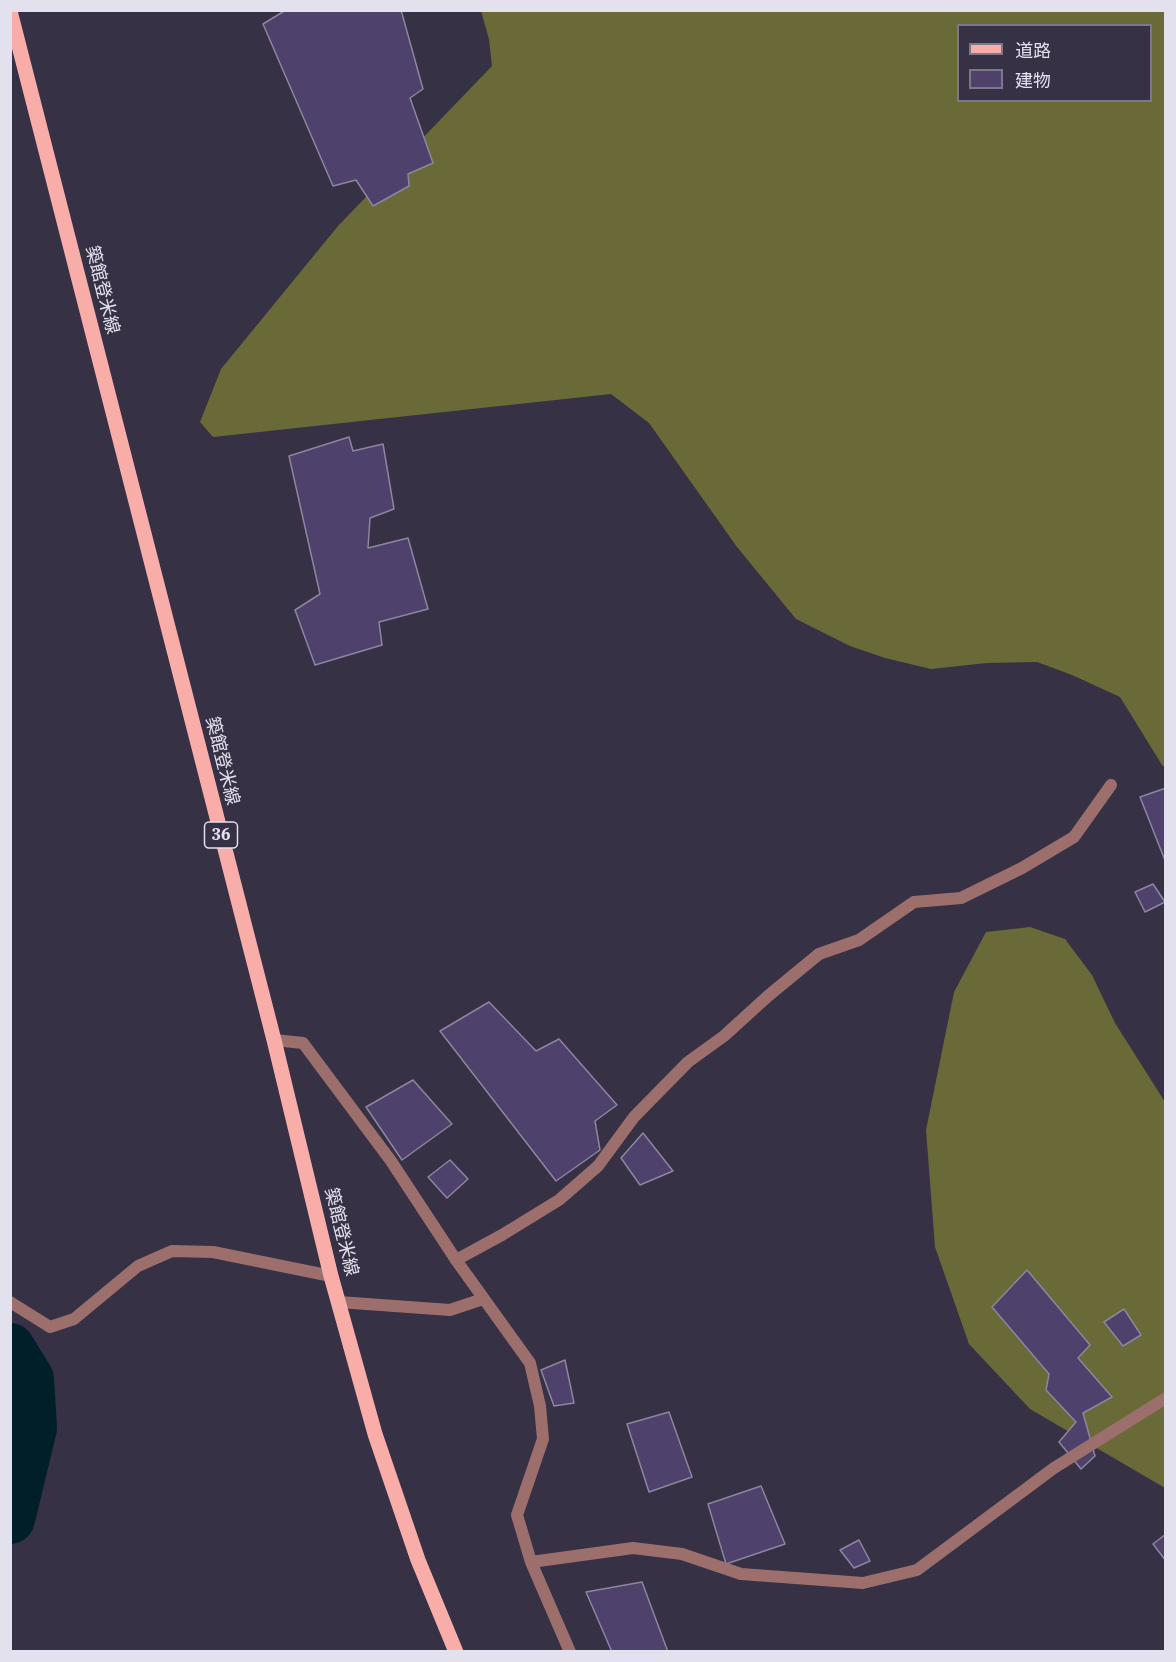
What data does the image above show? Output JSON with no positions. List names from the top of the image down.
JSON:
{
  "streets": {
    "main road": ["築館登米線", "36"]
  },
  "legend": ["道路", "建物"]
}
